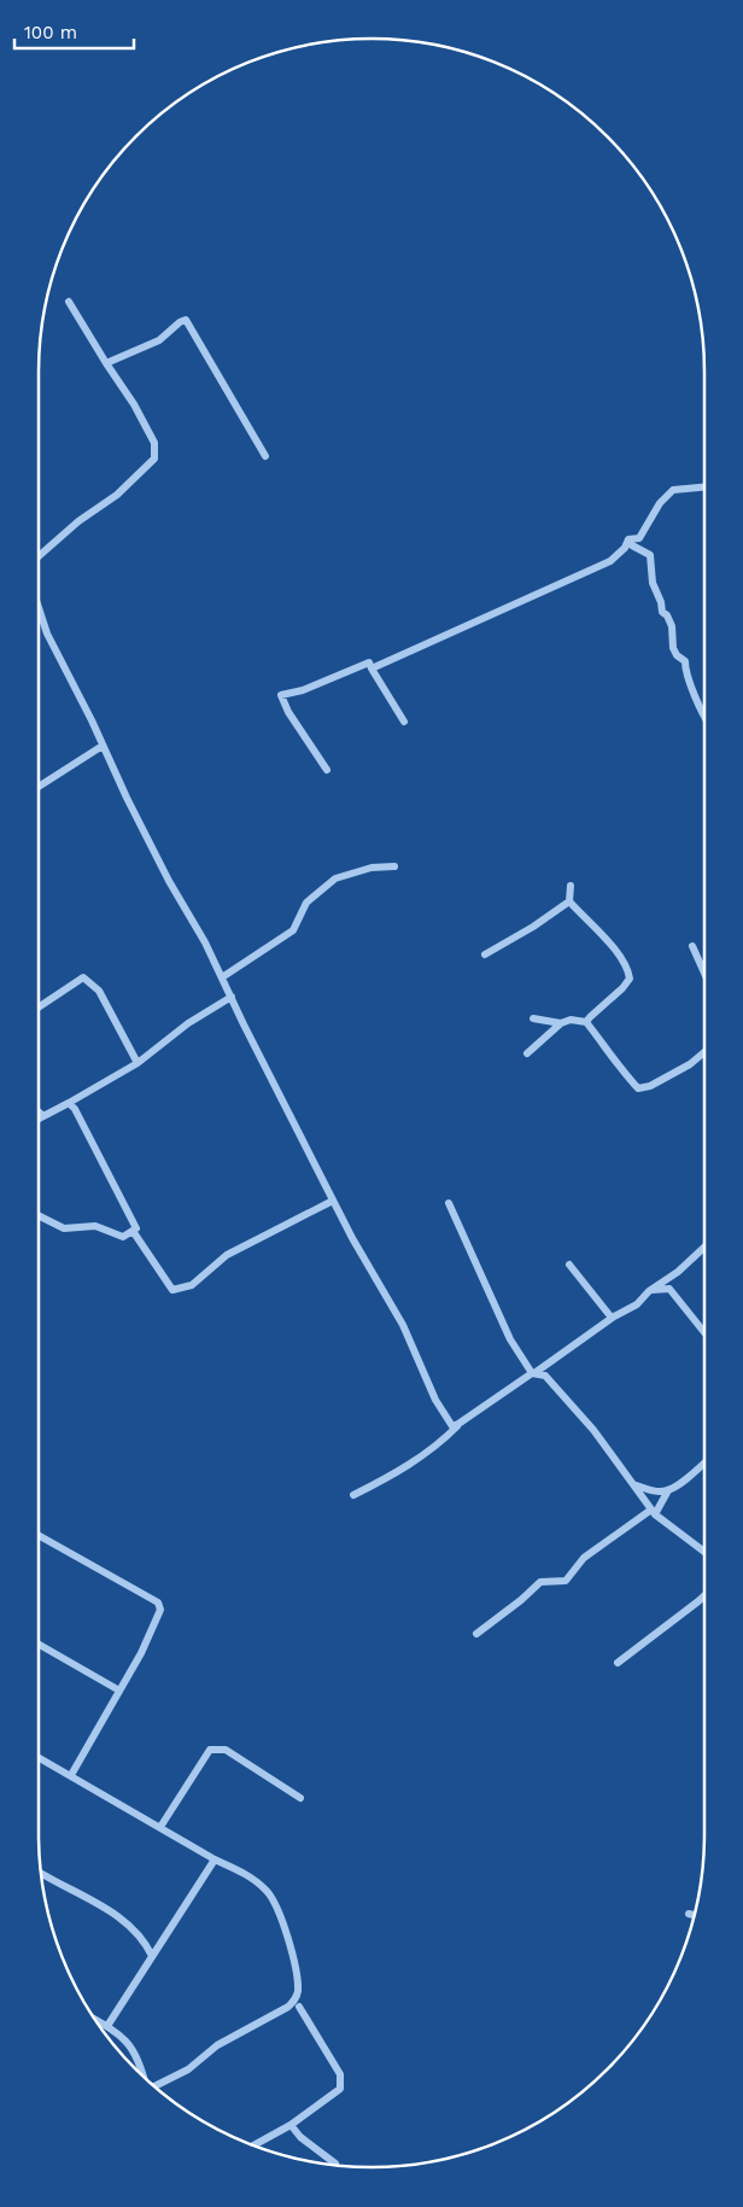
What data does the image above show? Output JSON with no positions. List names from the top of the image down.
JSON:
{
  "scale_bar": "100 m"
}
